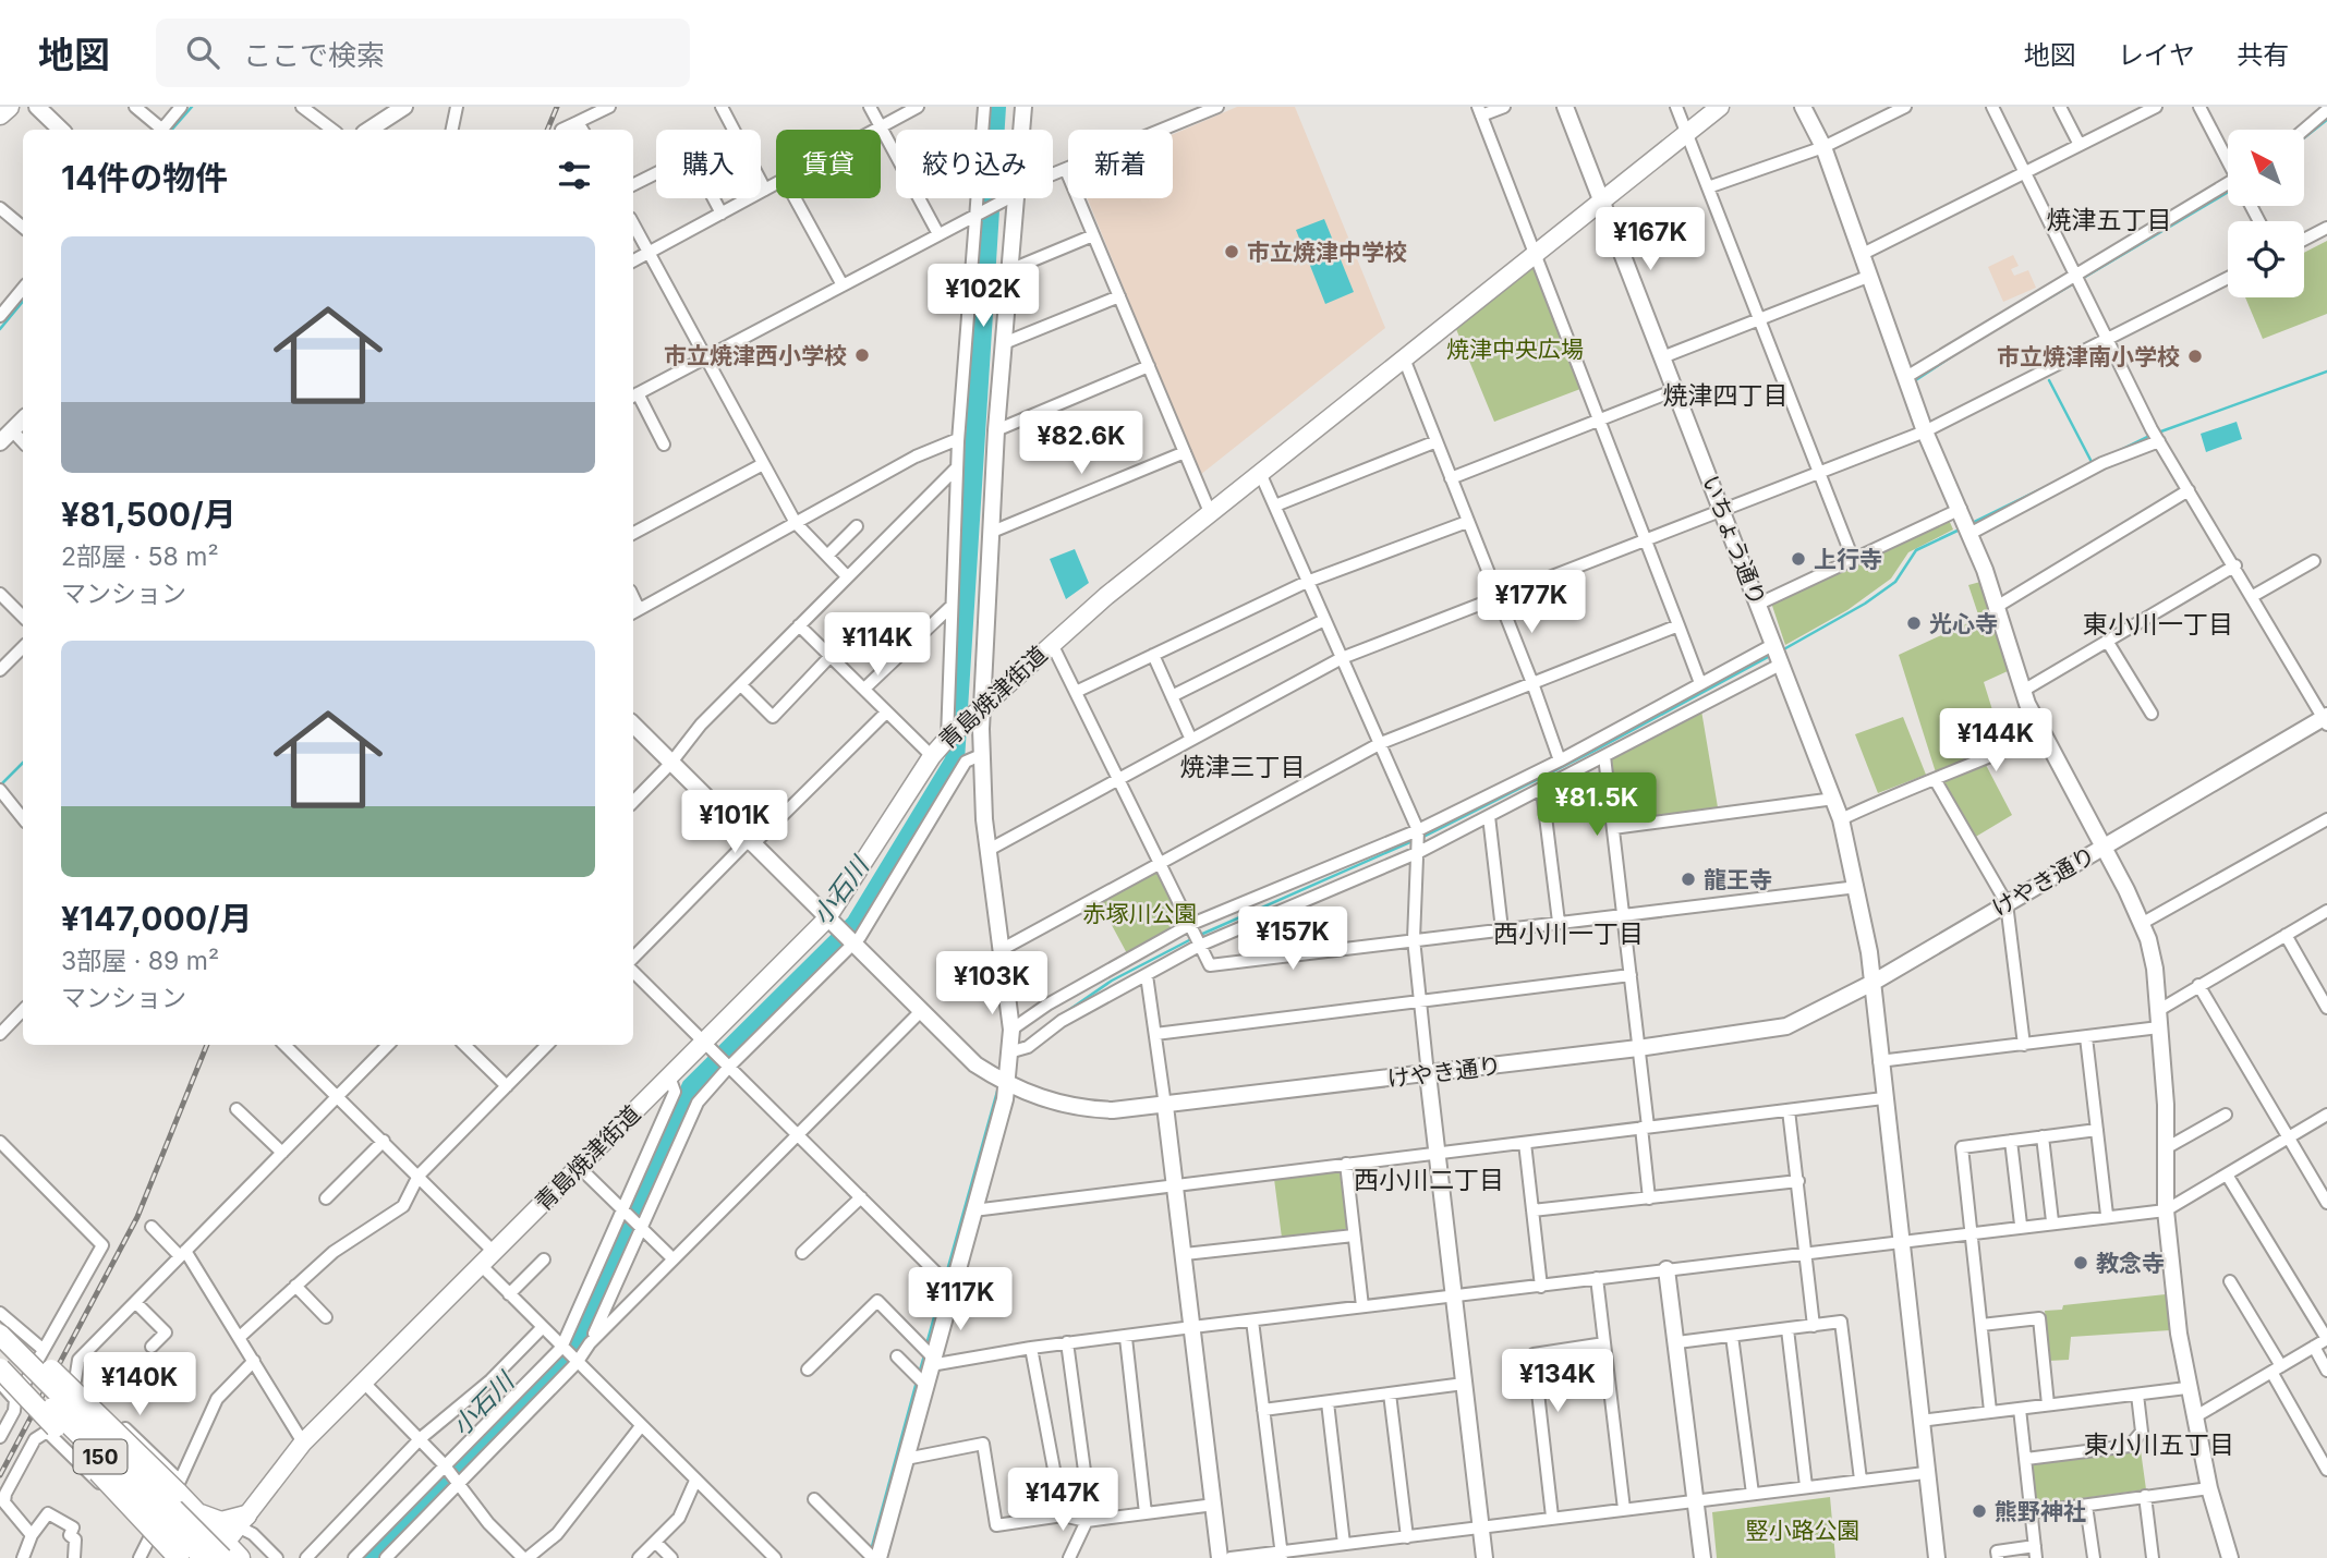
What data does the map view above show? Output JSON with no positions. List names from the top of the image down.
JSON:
{
  "streets": {
    "main road": ["青島焼津街道", "150"],
    "street": ["いちょう通り", "けやき通り"]
  },
  "crossings": [
    ["いちょう通り", "青島焼津街道"],
    ["いちょう通り", "けやき通り"],
    ["青島焼津街道", "けやき通り"],
    ["青島焼津街道", "150"]
  ],
  "districts": [
    "焼津五丁目",
    "焼津四丁目",
    "東小川一丁目",
    "焼津三丁目",
    "西小川一丁目",
    "西小川二丁目",
    "東小川五丁目"
  ],
  "water": ["小石川"],
  "parks": ["焼津中央広場", "赤塚川公園", "竪小路公園"],
  "places": [
    "市立焼津中学校",
    "市立焼津西小学校",
    "市立焼津南小学校",
    "上行寺",
    "光心寺",
    "龍王寺",
    "教念寺",
    "熊野神社"
  ],
  "north": "top left",
  "page": {
    "header": "地図",
    "search": "ここで検索",
    "nav": ["地図", "レイヤ", "共有"],
    "chip": [
      "購入",
      "賃貸",
      "絞り込み",
      "新着"
    ],
    "heading": "14件の物件",
    "price": [
      "¥167K",
      "¥102K",
      "¥82.6K",
      "¥177K",
      "¥114K",
      "¥144K",
      "¥81.5K",
      "¥101K",
      "¥157K",
      "¥103K",
      "¥117K",
      "¥134K",
      "¥140K",
      "¥147K"
    ],
    "list": [
      {
        "name": "¥81,500/月",
        "note": "2部屋 · 58 m² · マンション"
      },
      {
        "name": "¥147,000/月",
        "note": "3部屋 · 89 m² · マンション"
      }
    ]
  }
}
